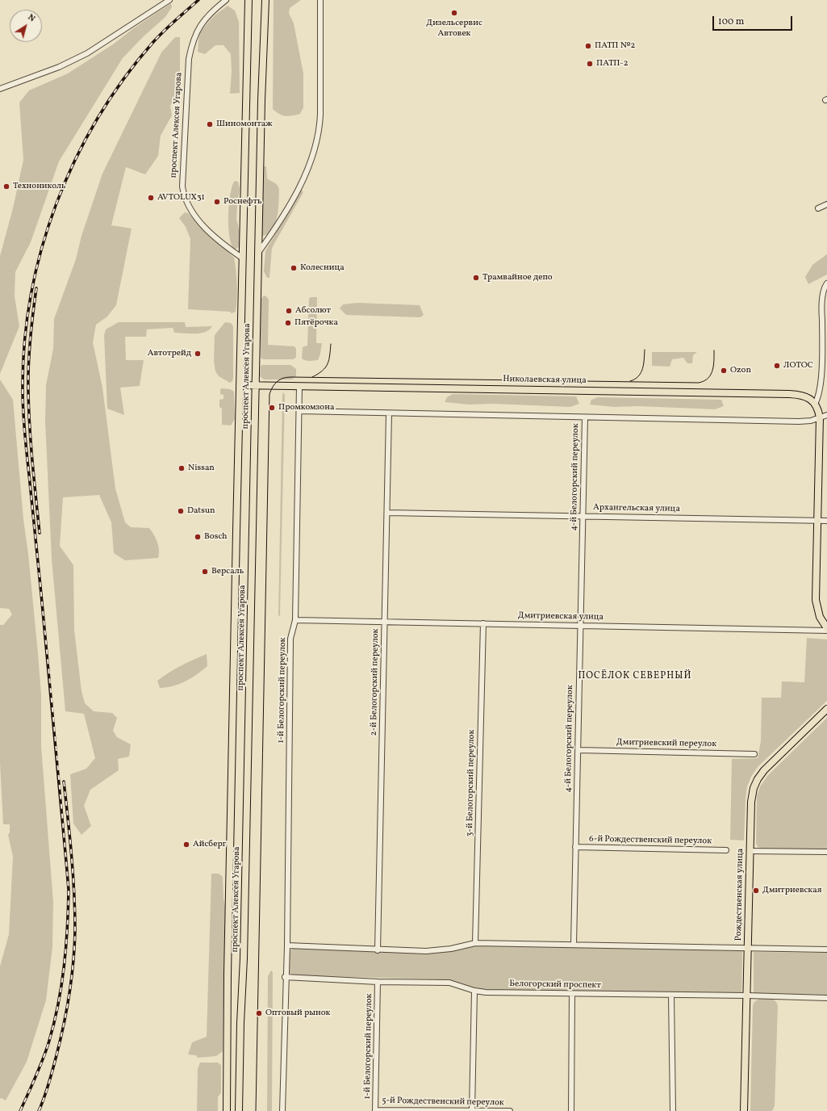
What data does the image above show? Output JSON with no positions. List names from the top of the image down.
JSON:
{
  "streets": {
    "main road": ["проспект Алексея Угарова", "Николаевская улица", "Рождественская улица"],
    "street": [
      "4-й Белогорский переулок",
      "Архангельская улица",
      "Дмитриевская улица",
      "2-й Белогорский переулок",
      "1-й Белогорский переулок",
      "Дмитриевский переулок",
      "3-й Белогорский переулок",
      "6-й Рождественский переулок",
      "Белогорский проспект",
      "5-й Рождественский переулок"
    ]
  },
  "crossings": [
    ["проспект Алексея Угарова", "Николаевская улица"],
    ["Николаевская улица", "1-й Белогорский переулок"],
    ["4-й Белогорский переулок", "Архангельская улица"],
    ["4-й Белогорский переулок", "Дмитриевская улица"],
    ["4-й Белогорский переулок", "Дмитриевский переулок"],
    ["4-й Белогорский переулок", "6-й Рождественский переулок"],
    ["Архангельская улица", "2-й Белогорский переулок"],
    ["Дмитриевская улица", "2-й Белогорский переулок"],
    ["Дмитриевская улица", "1-й Белогорский переулок"],
    ["Дмитриевская улица", "3-й Белогорский переулок"],
    ["1-й Белогорский переулок", "Белогорский проспект"],
    ["1-й Белогорский переулок", "5-й Рождественский переулок"],
    ["Рождественская улица", "Белогорский проспект"]
  ],
  "districts": ["ПОСЁЛОК СЕВЕРНЫЙ"],
  "places": [
    "Дизельсервис Автовек",
    "ПАТП №2",
    "ПАТП-2",
    "Шиномонтаж",
    "Технониколь",
    "AVTOLUX31",
    "Роснефть",
    "Колесница",
    "Трамвайное депо",
    "Абсолют",
    "Пятёрочка",
    "Автотрейд",
    "ЛОТОС",
    "Ozon",
    "Промкомзона",
    "Nissan",
    "Datsun",
    "Bosch",
    "Версаль",
    "Айсберг",
    "Дмитриевская",
    "Оптовый рынок"
  ],
  "scale_bar": "100 m",
  "north": "top right"
}
